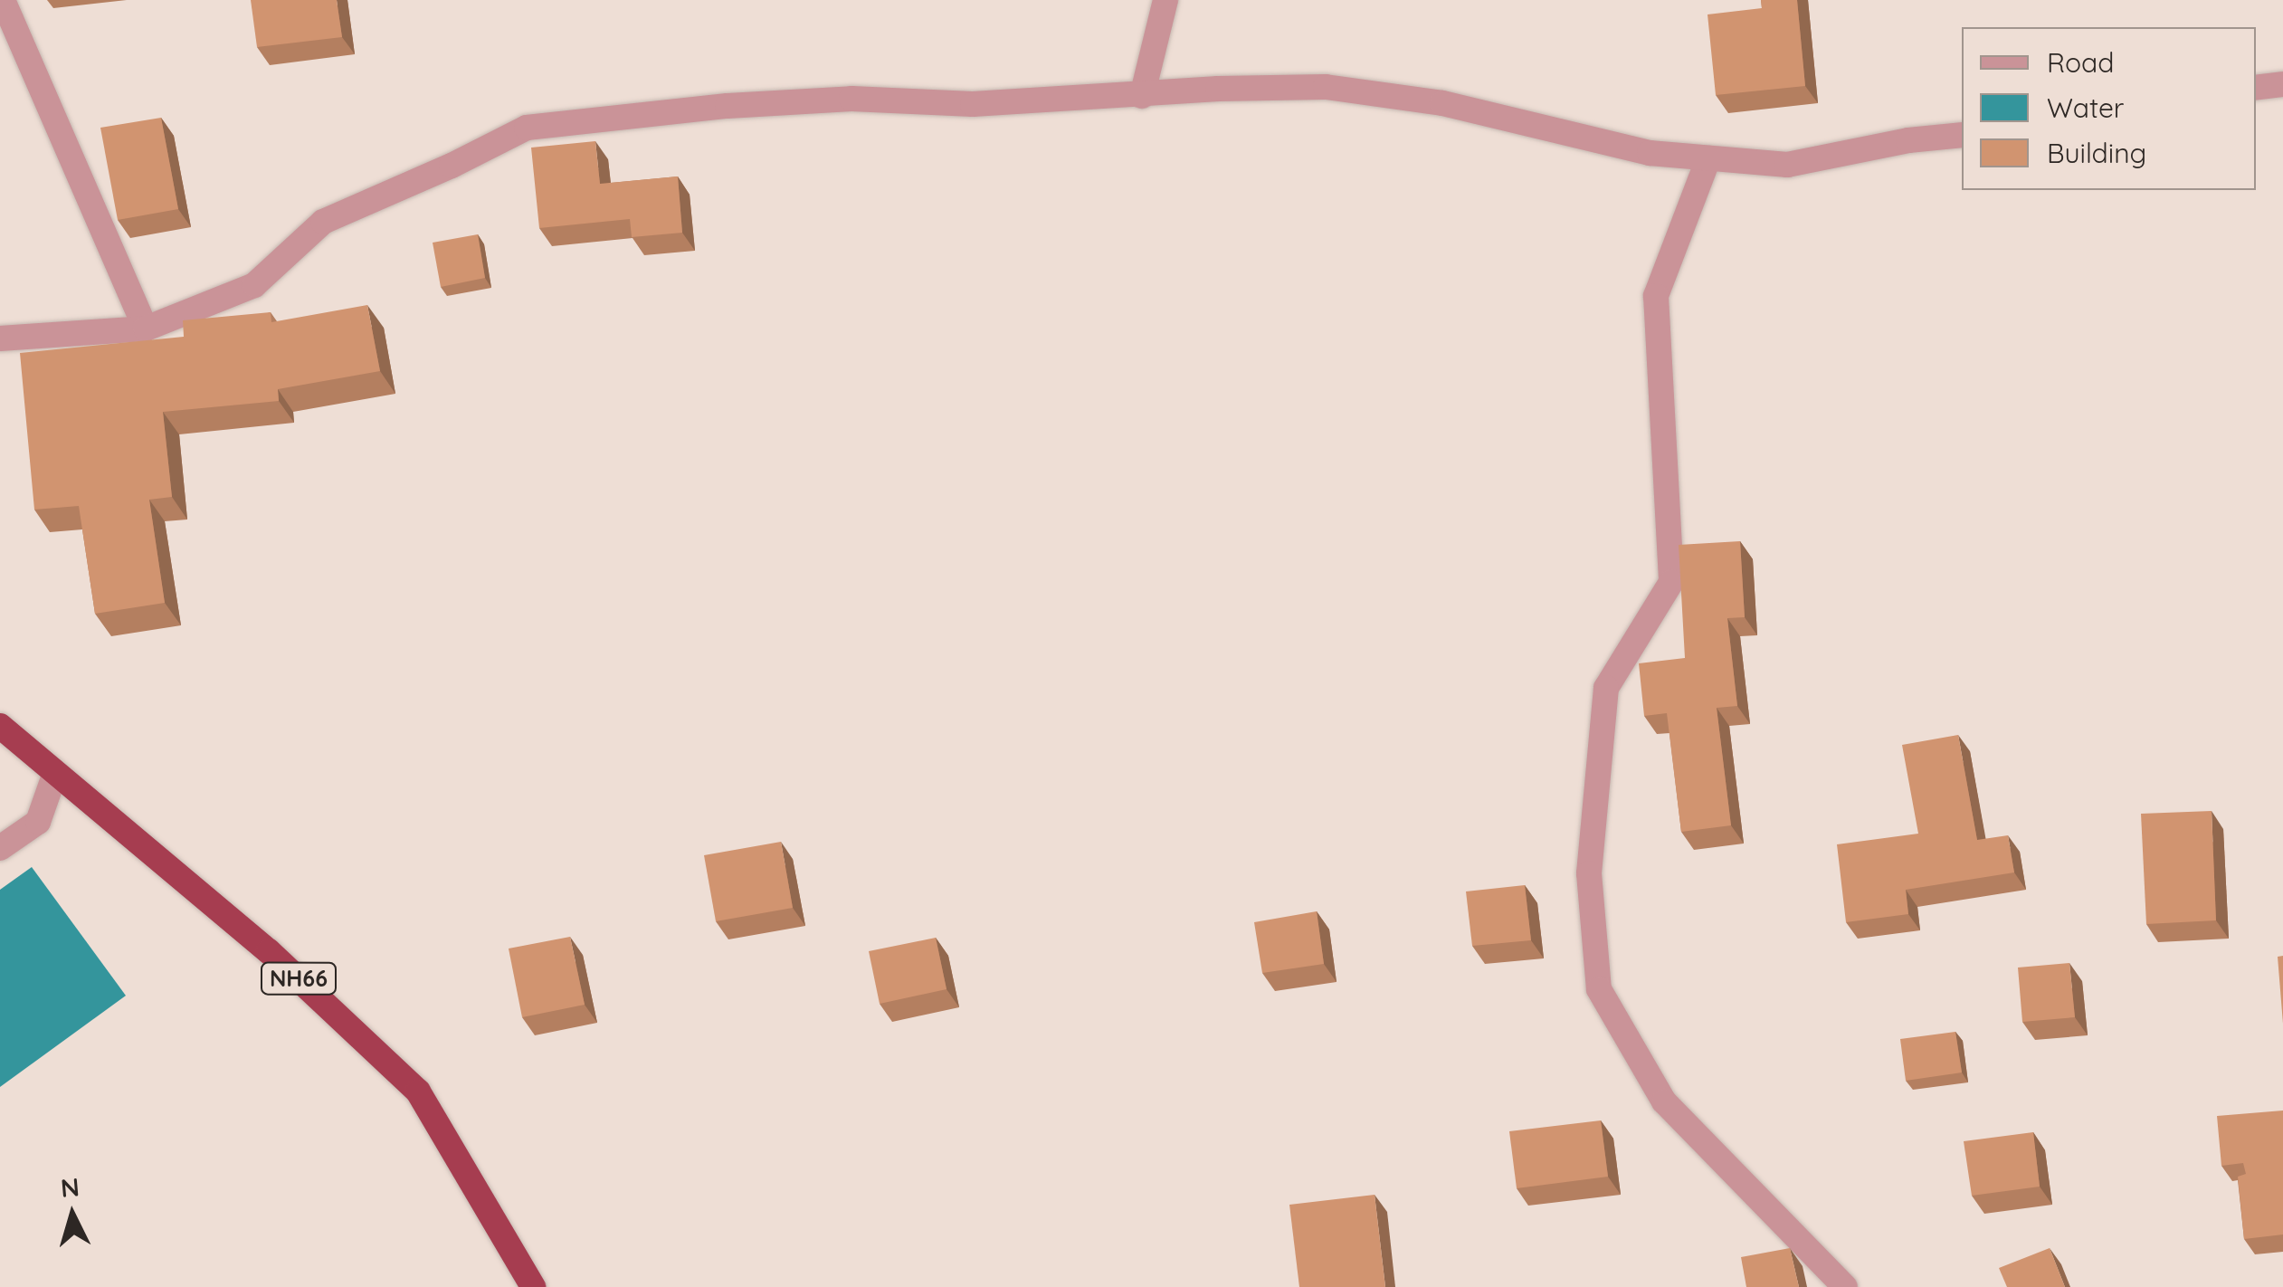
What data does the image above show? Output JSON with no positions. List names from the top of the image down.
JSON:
{
  "streets": {
    "highway": ["NH66"]
  },
  "legend": ["Road", "Water", "Building"],
  "north": "top"
}
